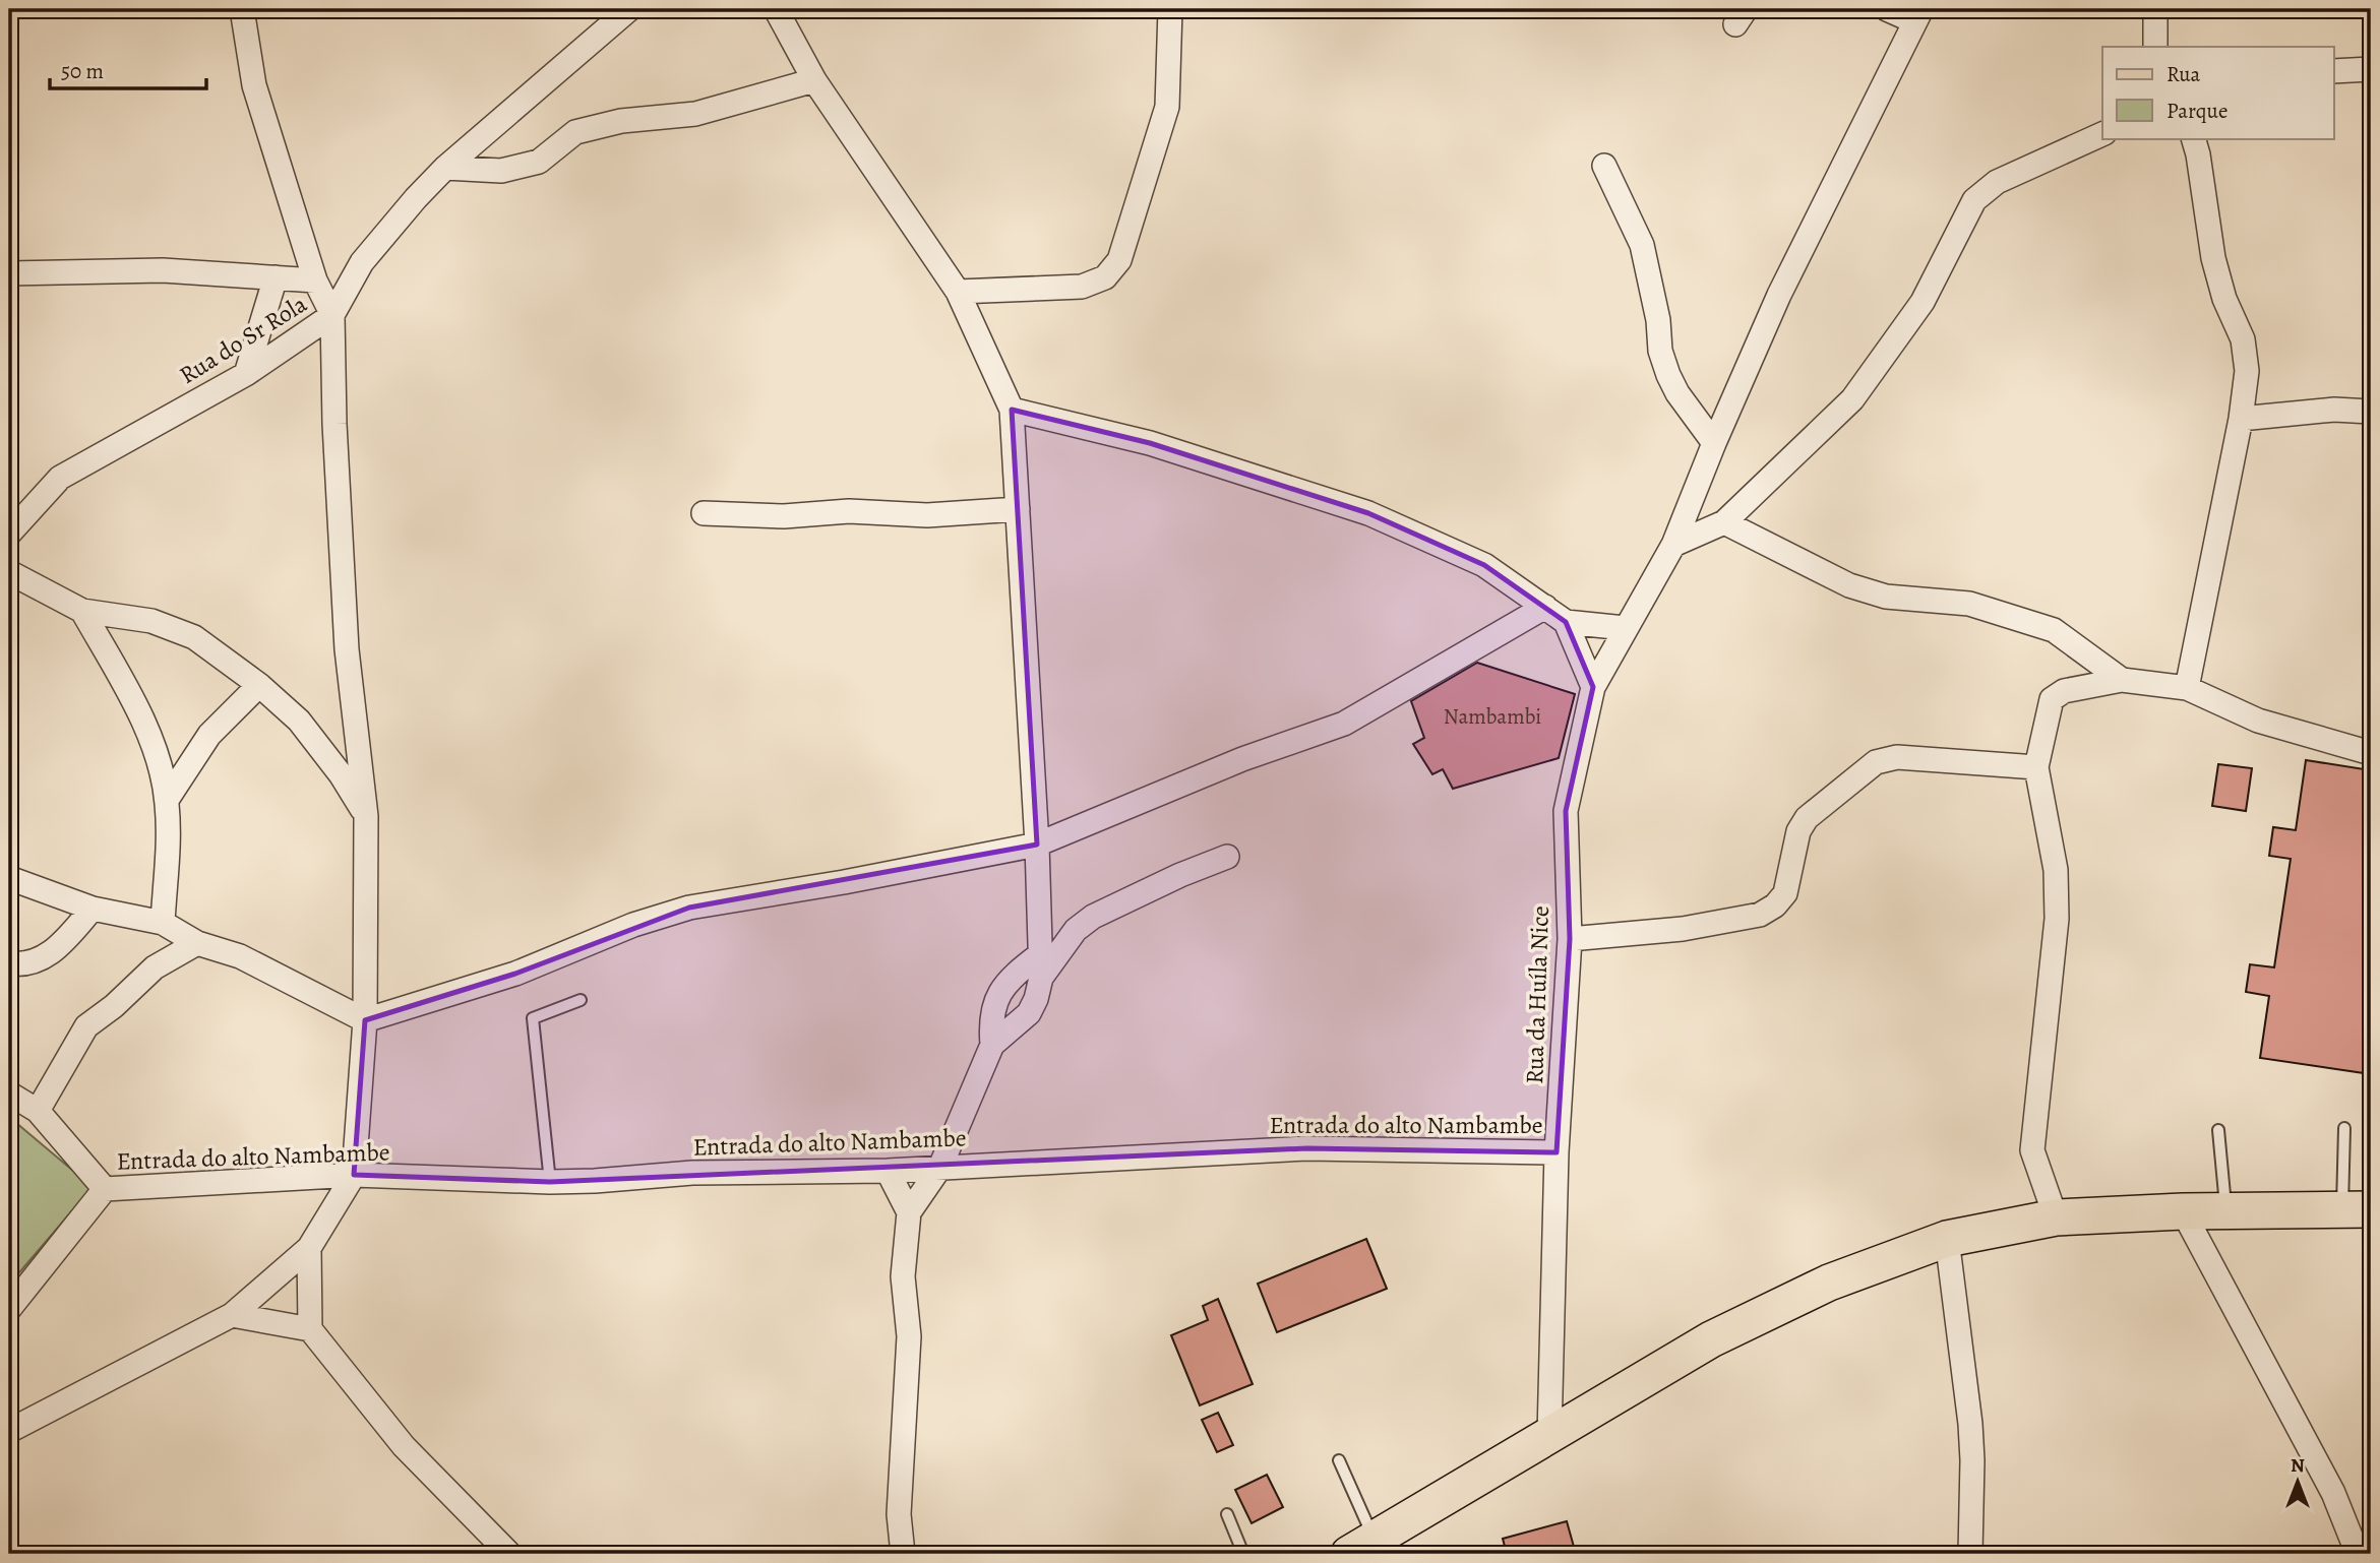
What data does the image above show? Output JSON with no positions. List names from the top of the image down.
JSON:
{
  "streets": {
    "street": ["Rua do Sr Rola", "Rua da Huíla Nice", "Entrada do alto Nambambe"]
  },
  "crossings": [
    ["Rua da Huíla Nice", "Entrada do alto Nambambe"]
  ],
  "house_numbers": ["Nambambi"],
  "legend": ["Rua", "Parque"],
  "scale_bar": "50 m",
  "north": "top"
}
